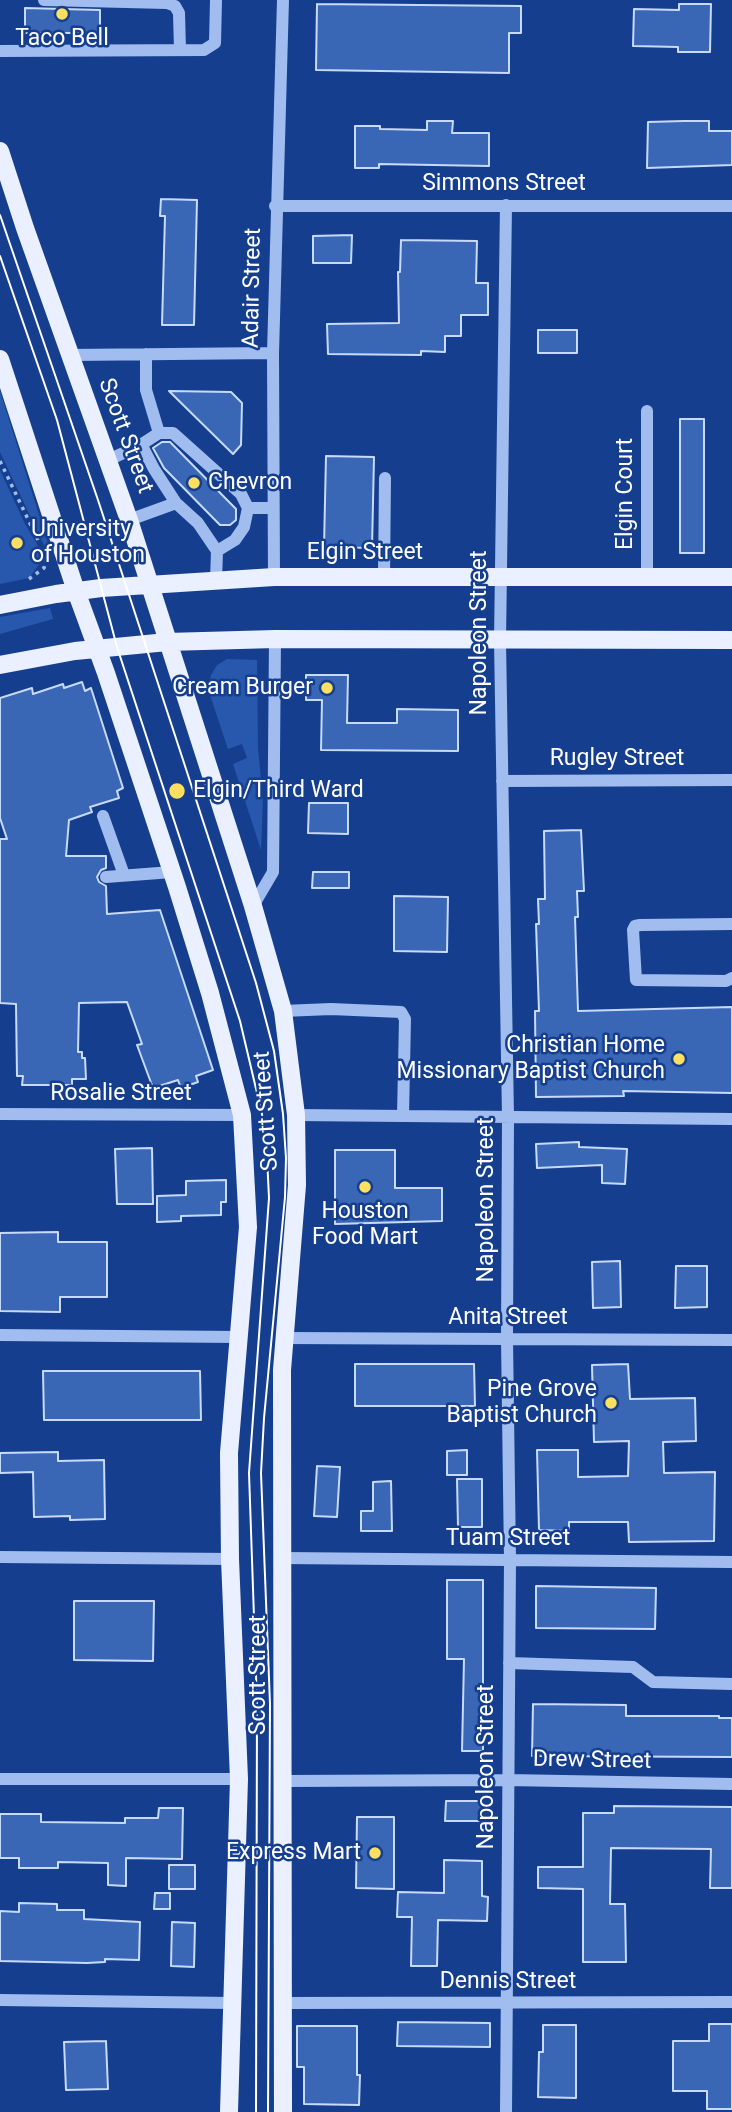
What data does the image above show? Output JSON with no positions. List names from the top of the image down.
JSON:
{
  "streets": {
    "main road": ["Scott Street", "Elgin Street"],
    "street": [
      "Simmons Street",
      "Adair Street",
      "Elgin Court",
      "Napoleon Street",
      "Rugley Street",
      "Rosalie Street",
      "Anita Street",
      "Tuam Street",
      "Drew Street",
      "Dennis Street"
    ]
  },
  "crossings": [
    ["Simmons Street", "Adair Street"],
    ["Simmons Street", "Napoleon Street"],
    ["Adair Street", "Elgin Street"],
    ["Scott Street", "Elgin Street"],
    ["Scott Street", "Rosalie Street"],
    ["Scott Street", "Anita Street"],
    ["Scott Street", "Tuam Street"],
    ["Scott Street", "Drew Street"],
    ["Scott Street", "Dennis Street"],
    ["Elgin Court", "Elgin Street"],
    ["Elgin Street", "Napoleon Street"],
    ["Napoleon Street", "Rugley Street"],
    ["Napoleon Street", "Anita Street"],
    ["Napoleon Street", "Tuam Street"],
    ["Napoleon Street", "Drew Street"],
    ["Napoleon Street", "Dennis Street"]
  ],
  "places": [
    "Taco Bell",
    "Chevron",
    "University of Houston",
    "Cream Burger",
    "Elgin/Third Ward",
    "Christian Home Missionary Baptist Church",
    "Houston Food Mart",
    "Pine Grove Baptist Church",
    "Express Mart"
  ]
}
